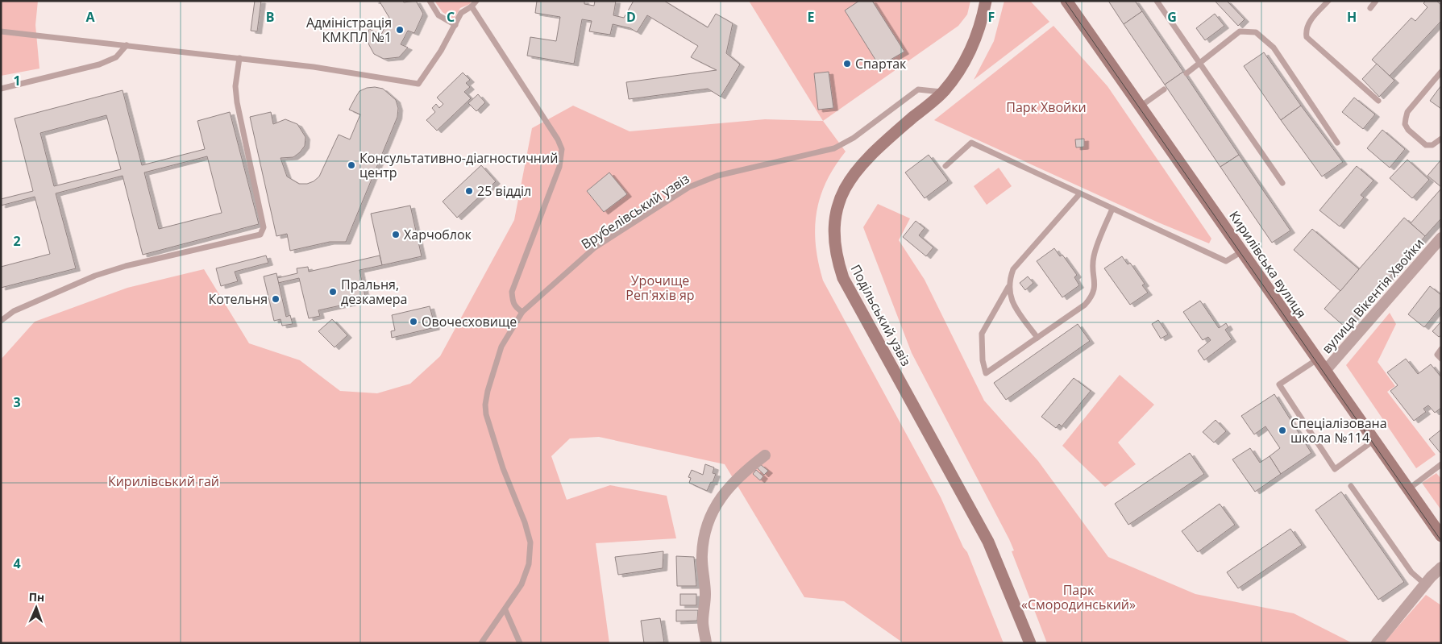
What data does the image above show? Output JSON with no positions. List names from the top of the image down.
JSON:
{
  "streets": {
    "street": ["Кирилівська вулиця", "вулиця Вікентія Хвойки", "Подільський узвіз"],
    "lane": ["Врубелівський узвіз"]
  },
  "crossings": [
    ["Врубелівський узвіз", "Подільський узвіз"],
    ["Кирилівська вулиця", "вулиця Вікентія Хвойки"]
  ],
  "parks": [
    "Парк Хвойки",
    "Урочище Реп'яхів яр",
    "Кирилівський гай",
    "Парк «Смородинський»"
  ],
  "places": [
    "Адміністрація КМКПЛ №1",
    "Спартак",
    "Консультативно-діагностичний центр",
    "25 відділ",
    "Харчоблок",
    "Пральня, дезкамера",
    "Котельня",
    "Овочесховище",
    "Спеціалізована школа №114"
  ],
  "north": "top",
  "grid": {
    "columns": [
      "A",
      "B",
      "C",
      "D",
      "E",
      "F",
      "G",
      "H"
    ],
    "rows": [
      "1",
      "2",
      "3",
      "4"
    ]
  }
}
